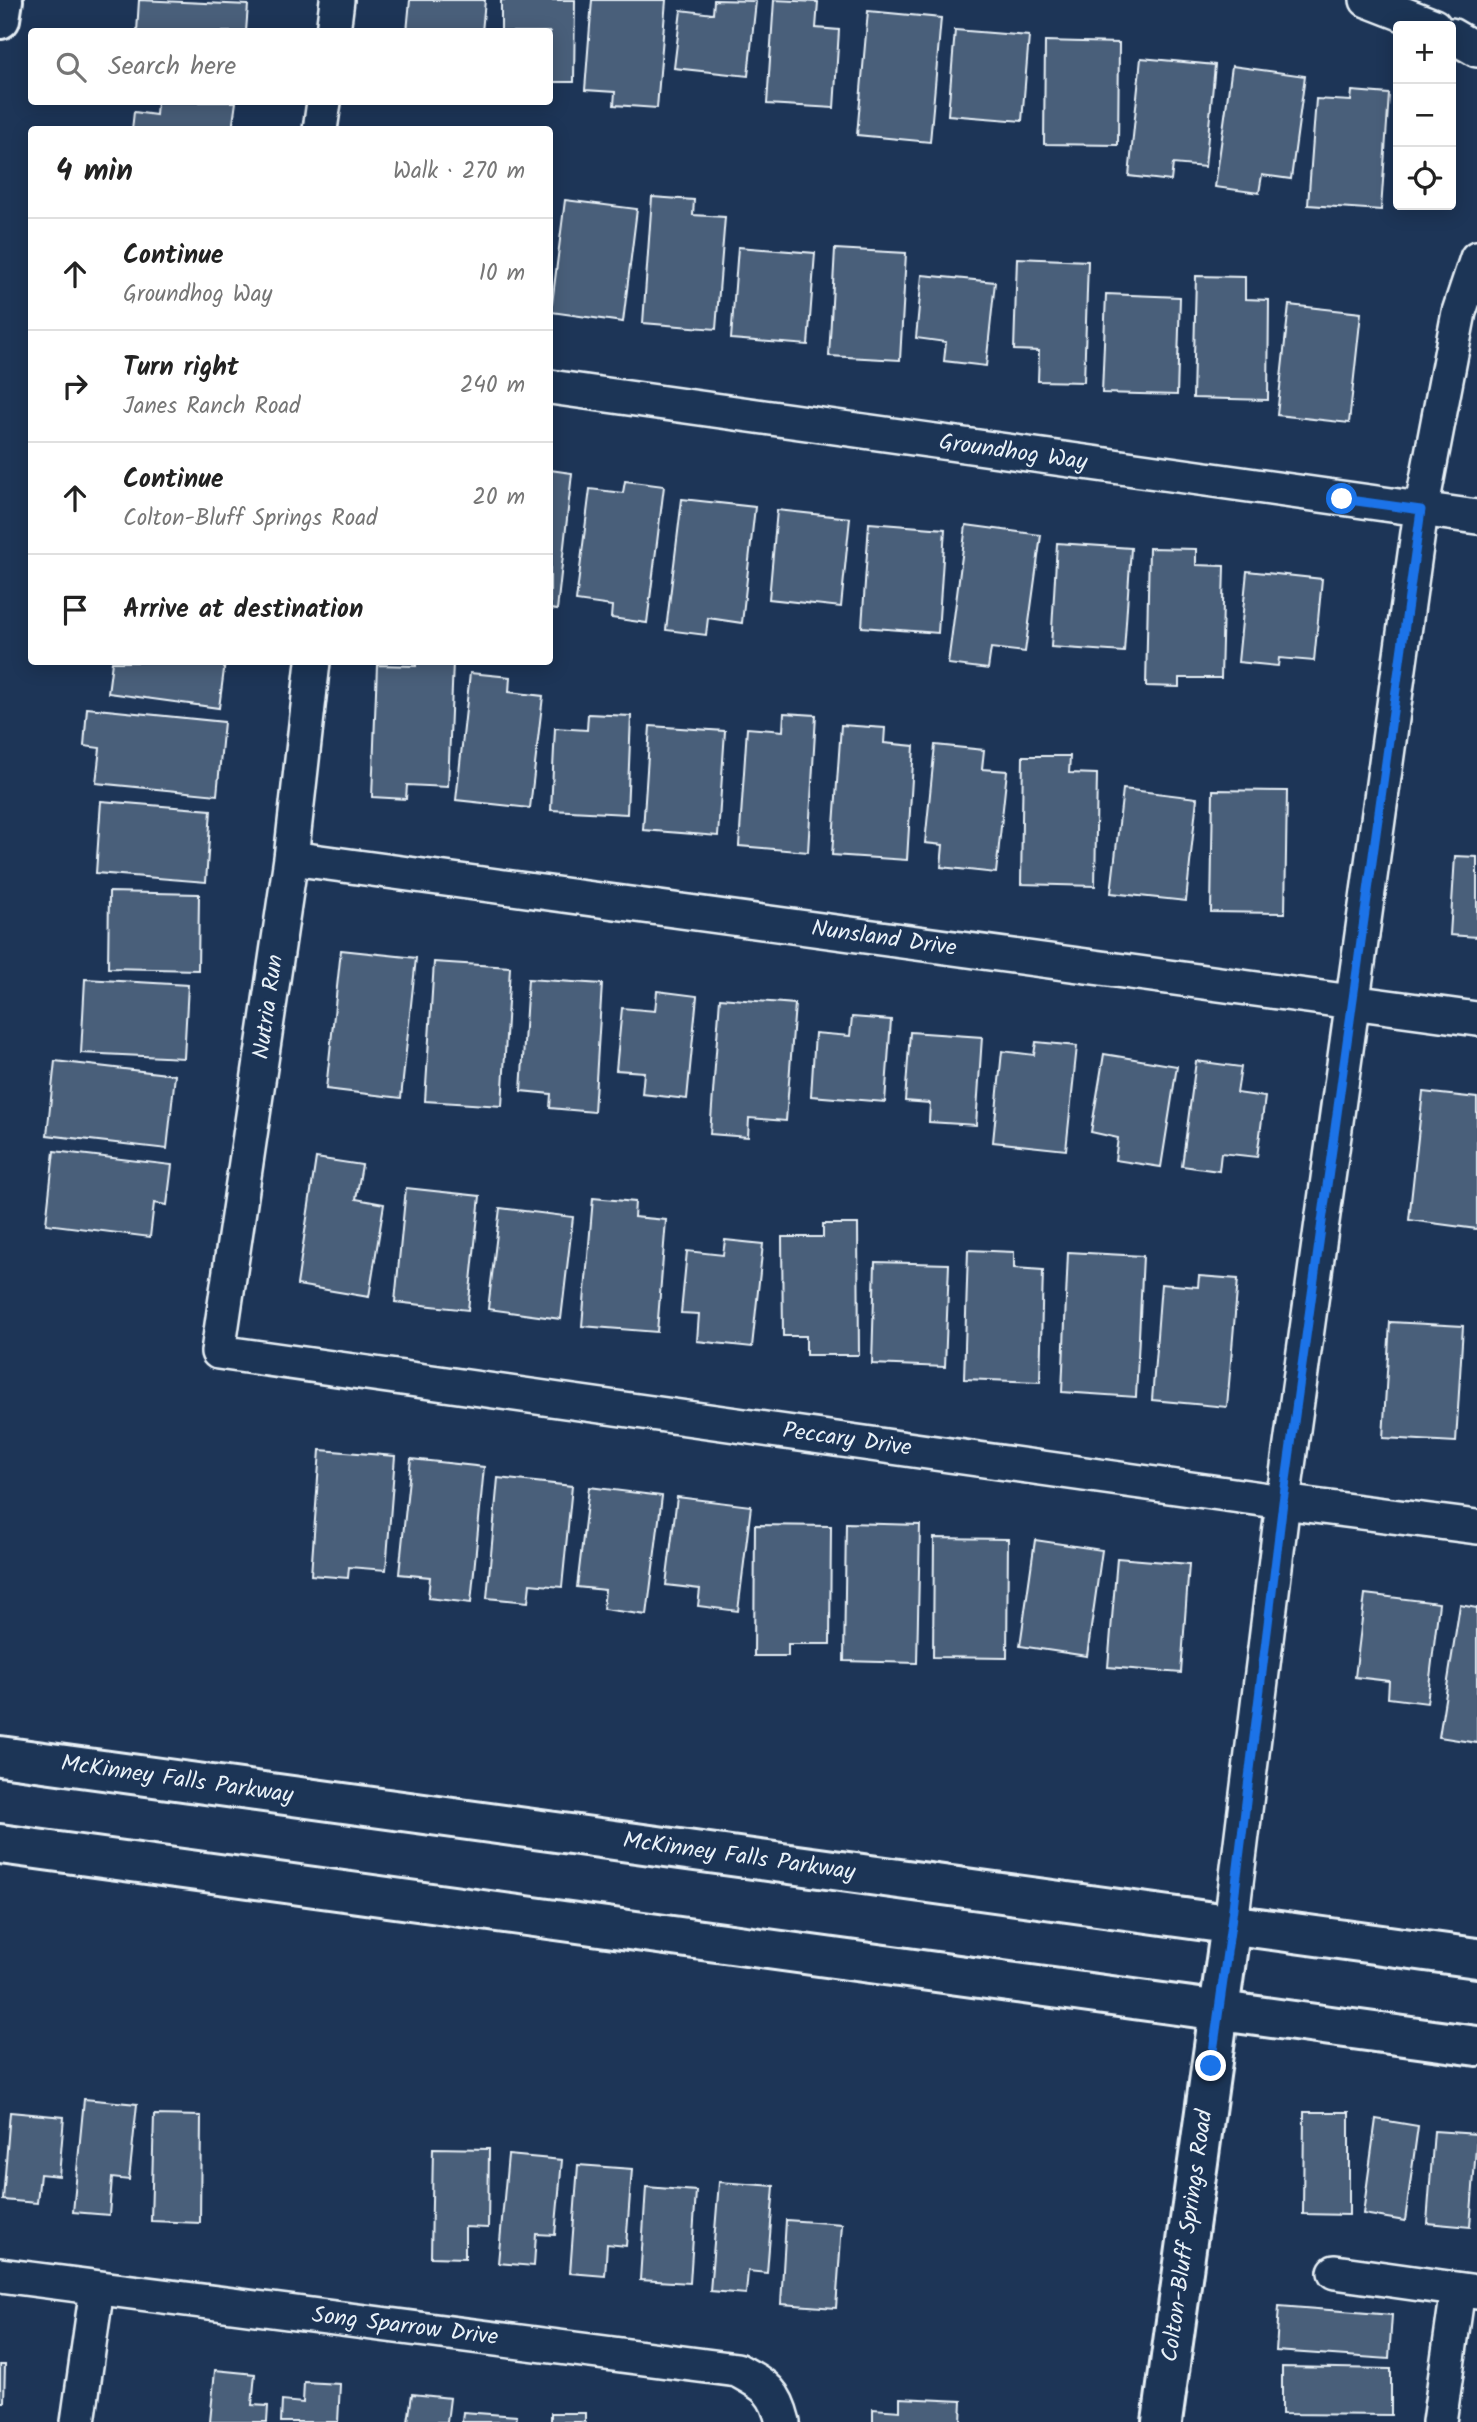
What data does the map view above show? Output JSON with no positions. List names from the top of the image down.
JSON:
{
  "streets": {
    "main road": ["McKinney Falls Parkway", "Colton-Bluff Springs Road"],
    "street": [
      "Groundhog Way",
      "Nunsland Drive",
      "Nutria Run",
      "Peccary Drive",
      "Song Sparrow Drive"
    ]
  },
  "crossings": [
    ["Nunsland Drive", "Nutria Run"],
    ["Nutria Run", "Peccary Drive"],
    ["McKinney Falls Parkway", "Colton-Bluff Springs Road"]
  ],
  "page": {
    "map_buttons": ["+", "−"],
    "search": "Search here",
    "heading": ["4 min", "Walk · 270 m"],
    "list": [
      ["Continue", "Groundhog Way", "10 m"],
      ["Turn right", "Janes Ranch Road", "240 m"],
      ["Continue", "Colton-Bluff Springs Road", "20 m"],
      "Arrive at destination"
    ]
  }
}
